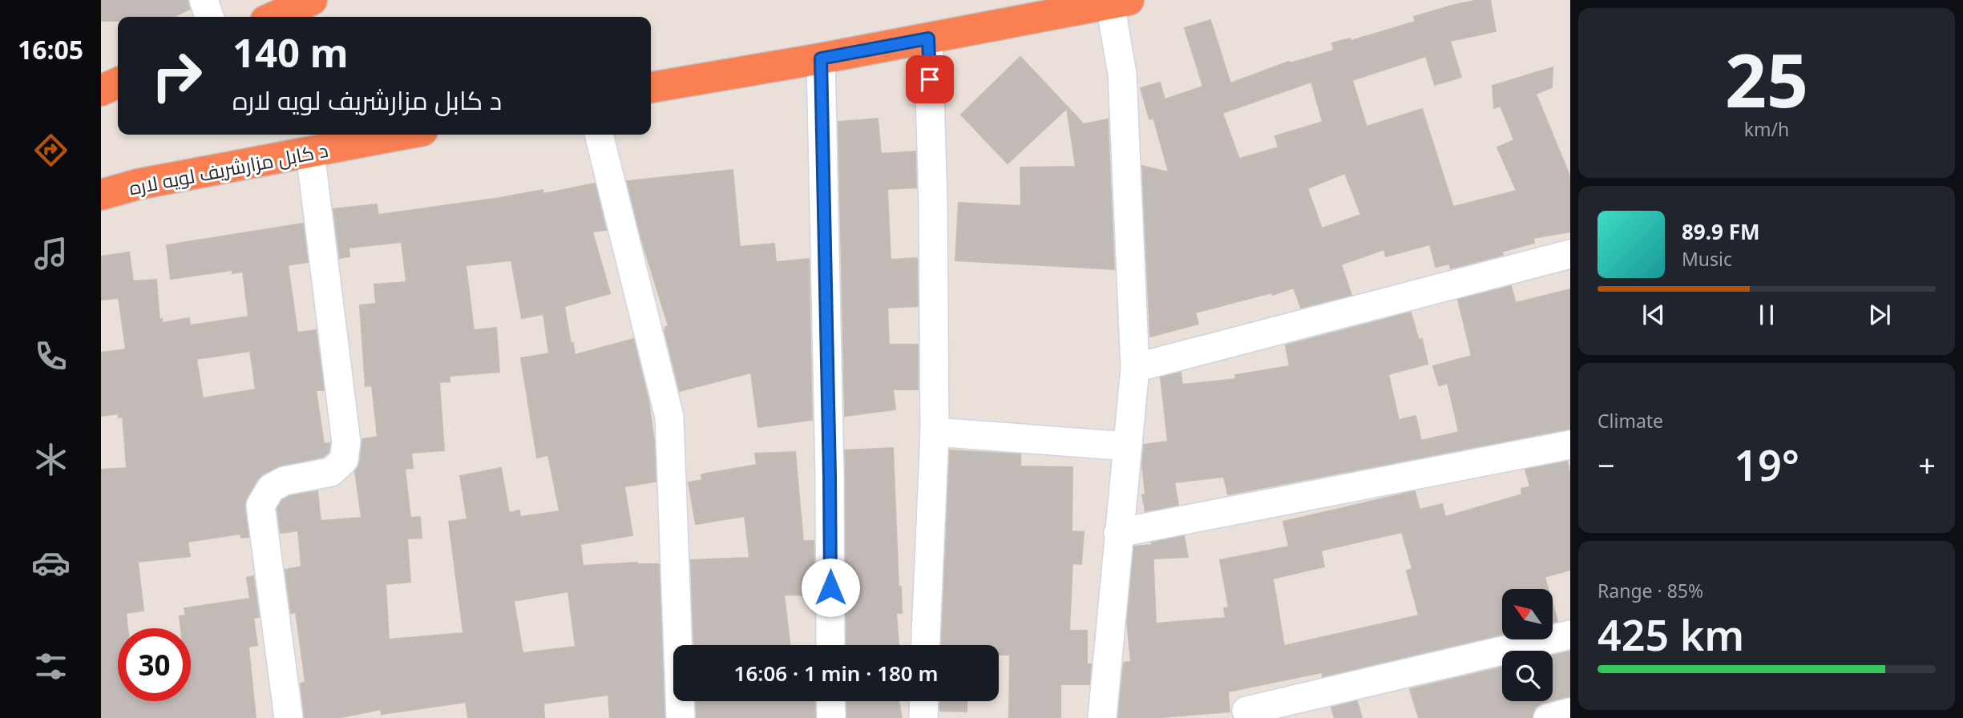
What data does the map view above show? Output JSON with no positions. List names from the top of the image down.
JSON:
{
  "streets": {
    "highway": ["د کابل مزارشریف لویه لاره"]
  },
  "north": "top left",
  "page": {
    "tabs": "16:05",
    "tile": [
      ["25", "km/h"],
      "Climate",
      ["Range · 85%", "425 km"]
    ],
    "turn": ["140 m", "د کابل مزارشریف لویه لاره"],
    "song": ["89.9 FM", "Music"],
    "heat": ["−", "19°", "+"],
    "limit": "30",
    "trip": "16:06 · 1 min · 180 m"
  }
}
